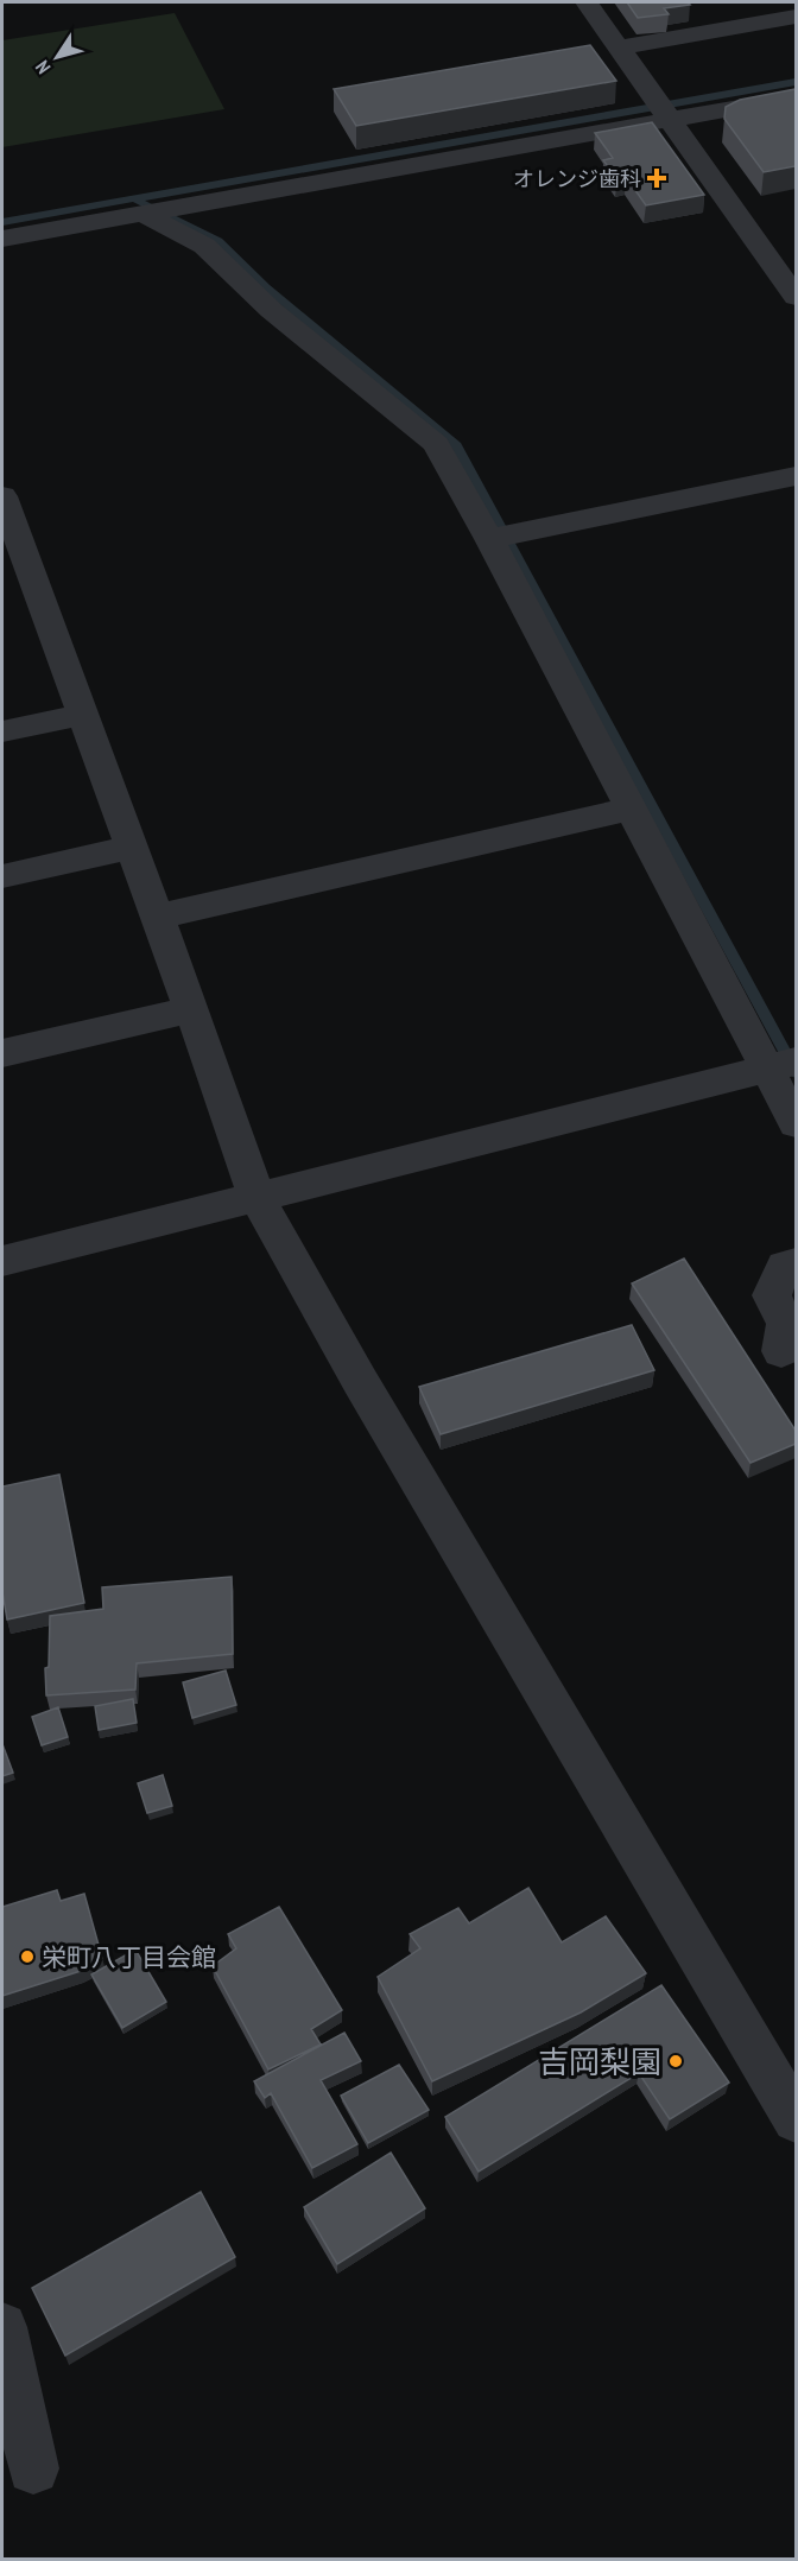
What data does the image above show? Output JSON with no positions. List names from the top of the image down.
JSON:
{
  "places": {
    "health": ["オレンジ歯科"],
    "other": ["栄町八丁目会館", "吉岡梨園"]
  },
  "north": "bottom left"
}
